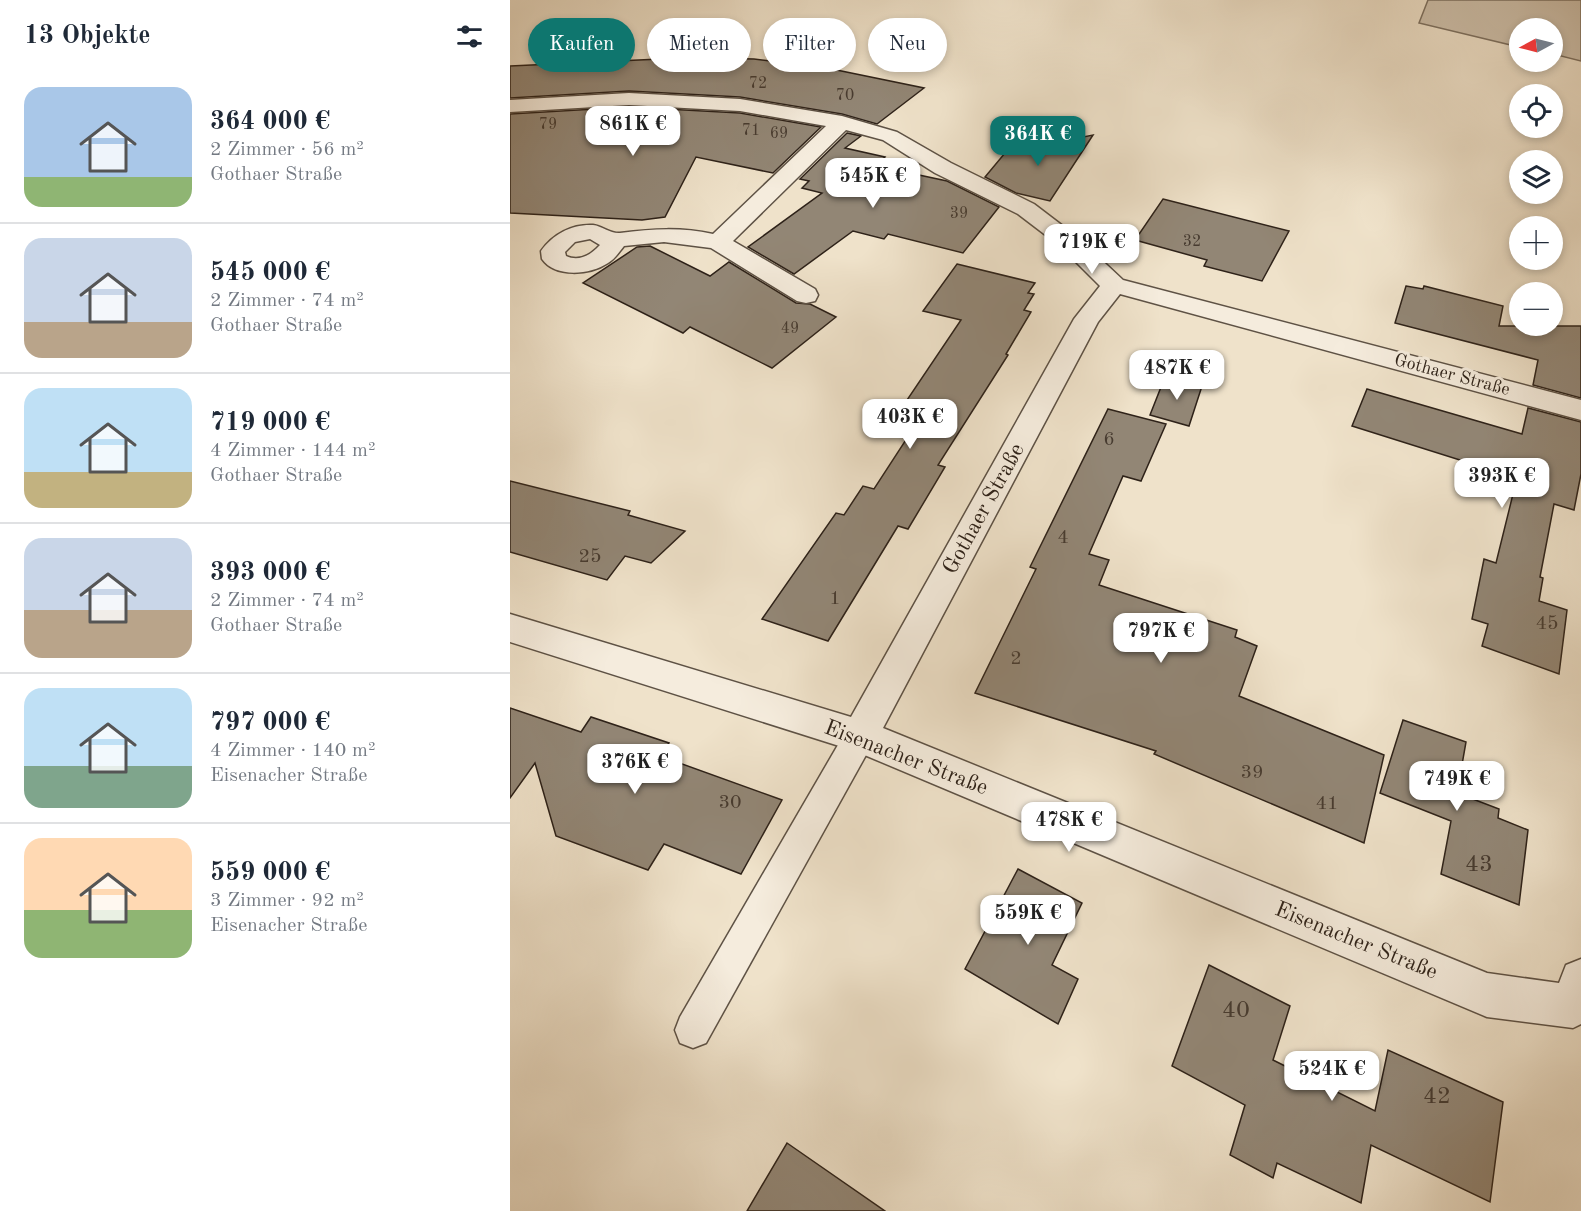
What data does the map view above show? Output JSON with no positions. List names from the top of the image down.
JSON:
{
  "streets": {
    "street": ["Gothaer Straße", "Eisenacher Straße"]
  },
  "crossings": [
    ["Gothaer Straße", "Eisenacher Straße"]
  ],
  "house_numbers": [
    "72",
    "70",
    "79",
    "71",
    "69",
    "39",
    "32",
    "49",
    "6",
    "4",
    "25",
    "1",
    "45",
    "2",
    "39",
    "30",
    "41",
    "43",
    "40",
    "42"
  ],
  "north": "left",
  "page": {
    "heading": "13 Objekte",
    "map_buttons": ["+", "−"],
    "chip": [
      "Kaufen",
      "Mieten",
      "Filter",
      "Neu"
    ],
    "list": [
      {
        "name": "364 000 €",
        "note": "2 Zimmer · 56 m² · Gothaer Straße"
      },
      {
        "name": "545 000 €",
        "note": "2 Zimmer · 74 m² · Gothaer Straße"
      },
      {
        "name": "719 000 €",
        "note": "4 Zimmer · 144 m² · Gothaer Straße"
      },
      {
        "name": "393 000 €",
        "note": "2 Zimmer · 74 m² · Gothaer Straße"
      },
      {
        "name": "797 000 €",
        "note": "4 Zimmer · 140 m² · Eisenacher Straße"
      },
      {
        "name": "559 000 €",
        "note": "3 Zimmer · 92 m² · Eisenacher Straße"
      }
    ],
    "price": [
      "861K €",
      "364K €",
      "545K €",
      "719K €",
      "487K €",
      "403K €",
      "393K €",
      "797K €",
      "376K €",
      "749K €",
      "478K €",
      "559K €",
      "524K €"
    ]
  }
}
